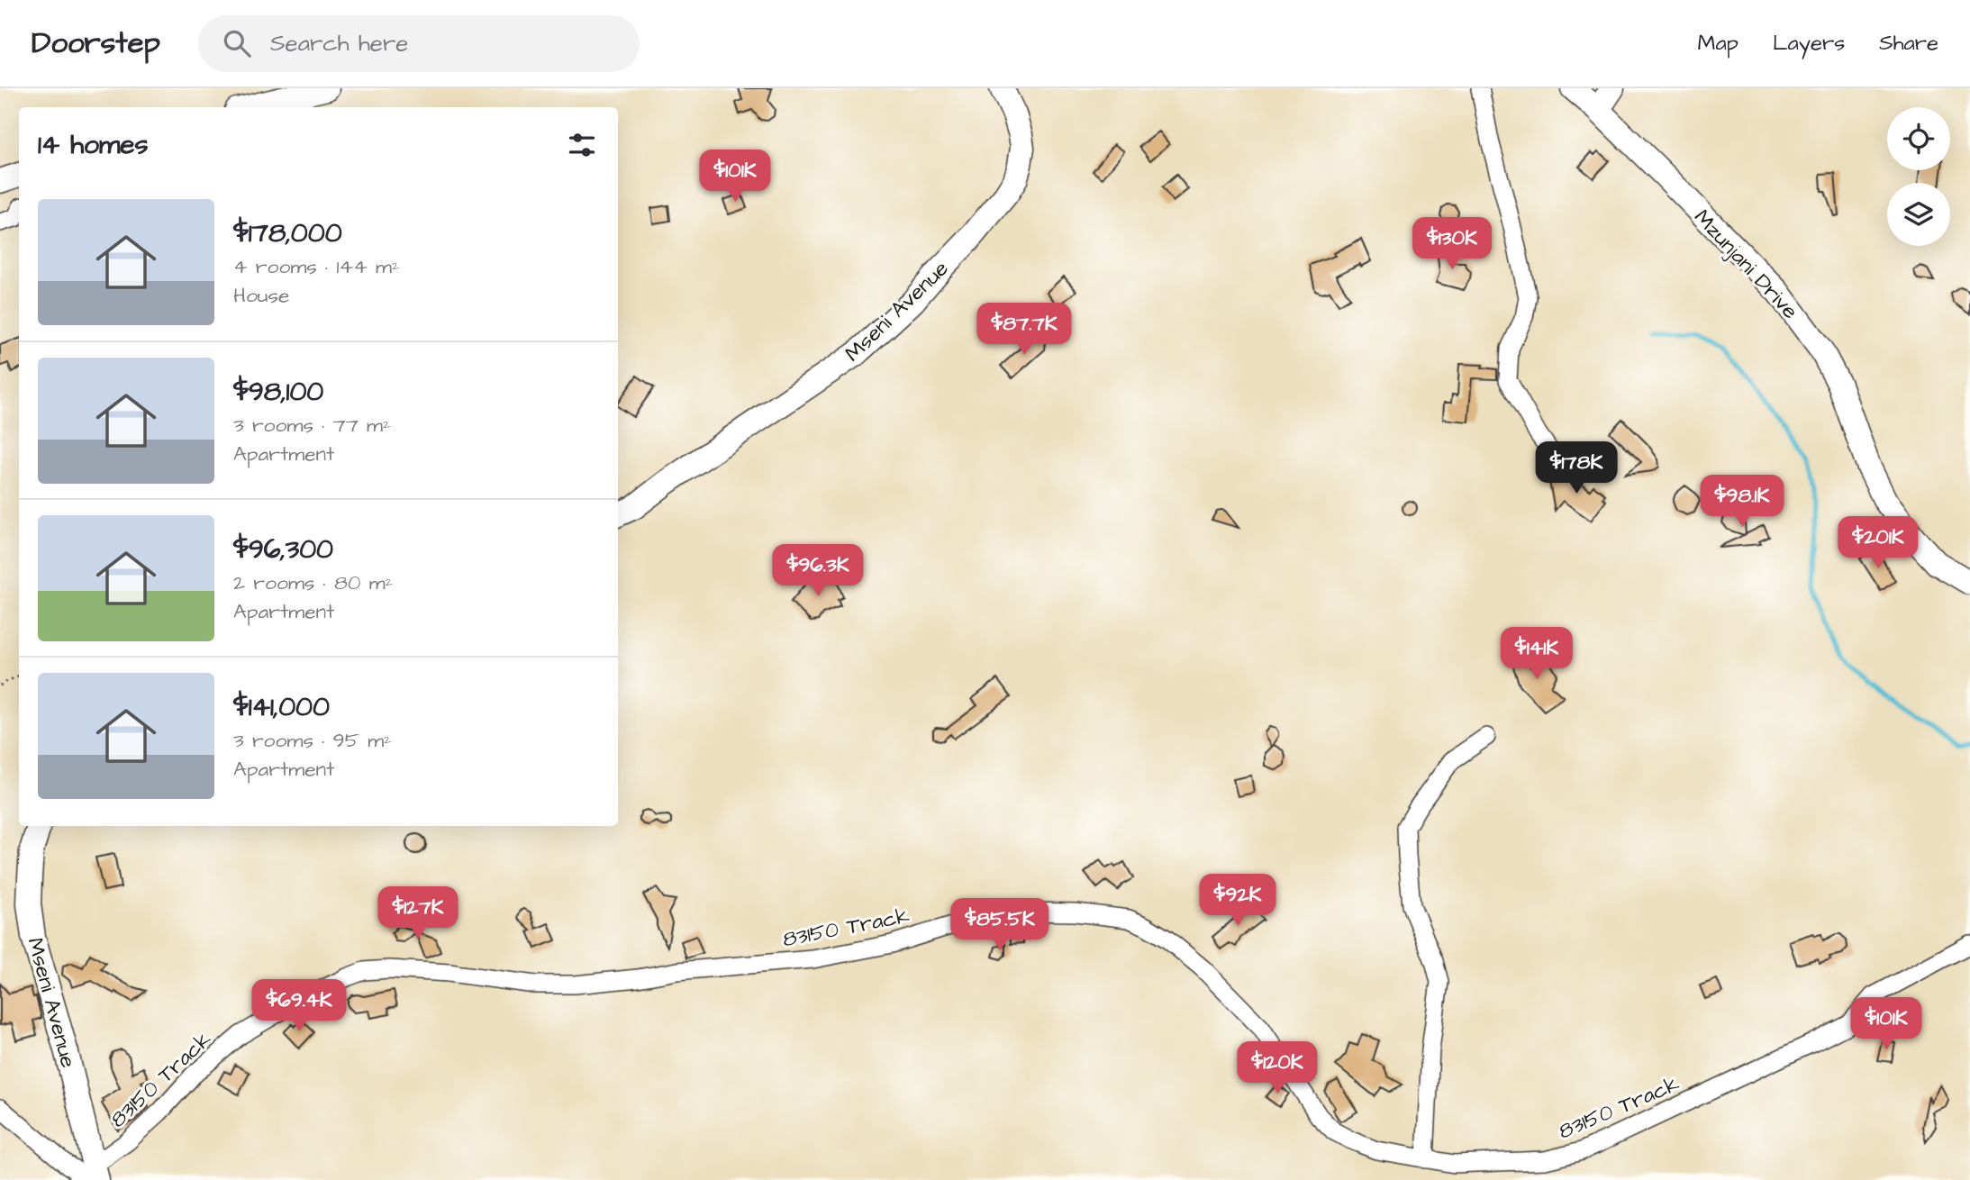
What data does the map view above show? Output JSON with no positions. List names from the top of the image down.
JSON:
{
  "streets": {
    "street": ["Mzunjani Drive", "Mseni Avenue", "83150 Track"]
  },
  "crossings": [
    ["Mseni Avenue", "83150 Track"]
  ],
  "page": {
    "header": "Doorstep",
    "search": "Search here",
    "nav": ["Map", "Layers", "Share"],
    "heading": "14 homes",
    "price": [
      "$101K",
      "$130K",
      "$87.7K",
      "$178K",
      "$98.1K",
      "$201K",
      "$96.3K",
      "$141K",
      "$92K",
      "$127K",
      "$85.5K",
      "$69.4K",
      "$101K",
      "$120K"
    ],
    "list": [
      {
        "name": "$178,000",
        "note": "4 rooms · 144 m² · House"
      },
      {
        "name": "$98,100",
        "note": "3 rooms · 77 m² · Apartment"
      },
      {
        "name": "$96,300",
        "note": "2 rooms · 80 m² · Apartment"
      },
      {
        "name": "$141,000",
        "note": "3 rooms · 95 m² · Apartment"
      }
    ]
  }
}
